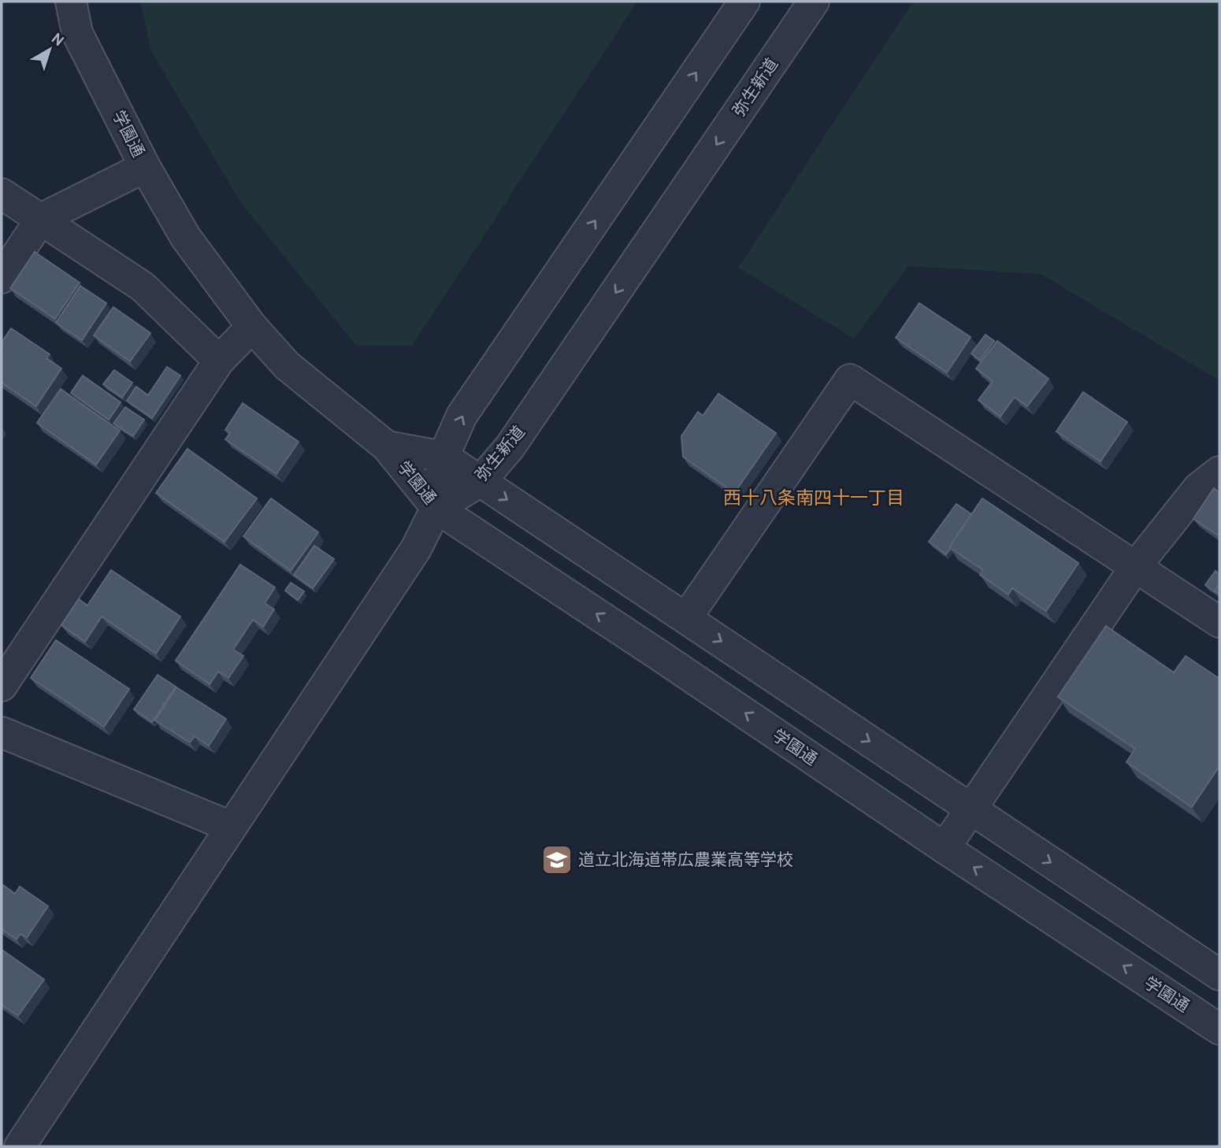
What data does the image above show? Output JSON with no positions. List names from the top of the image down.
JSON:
{
  "streets": {
    "street": ["弥生新道", "学園通"]
  },
  "crossings": [
    ["弥生新道", "学園通"]
  ],
  "districts": ["西十八条南四十一丁目"],
  "places": {
    "school or university": ["道立北海道帯広農業高等学校"]
  },
  "north": "top right"
}
